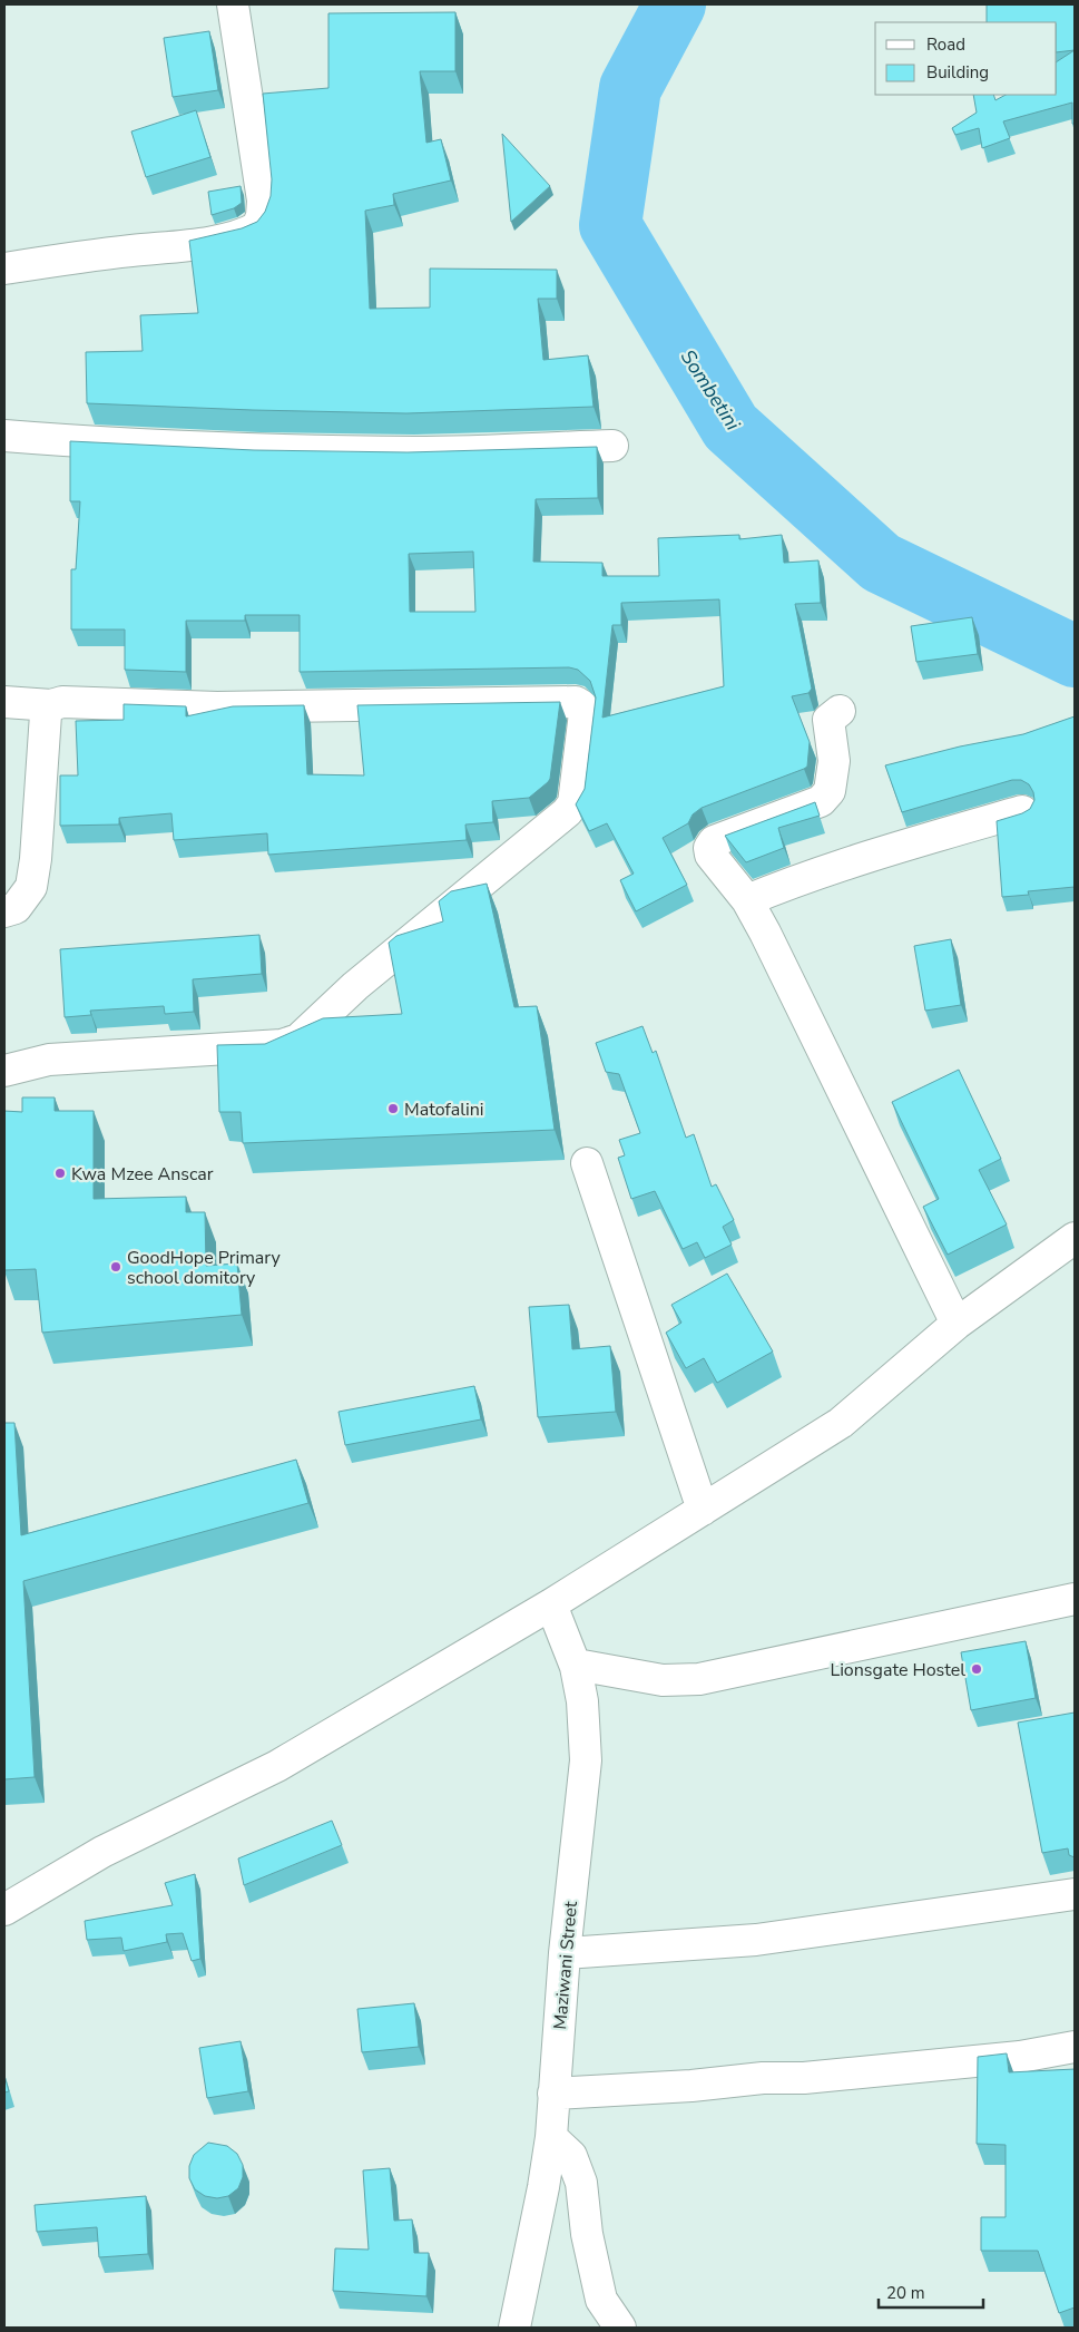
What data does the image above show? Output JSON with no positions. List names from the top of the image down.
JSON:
{
  "streets": {
    "street": ["Maziwani Street"]
  },
  "water": ["Sombetini"],
  "places": [
    "Matofalini",
    "Kwa Mzee Anscar",
    "GoodHope Primary school domitory",
    "Lionsgate Hostel"
  ],
  "legend": ["Road", "Building"],
  "scale_bar": "20 m"
}
